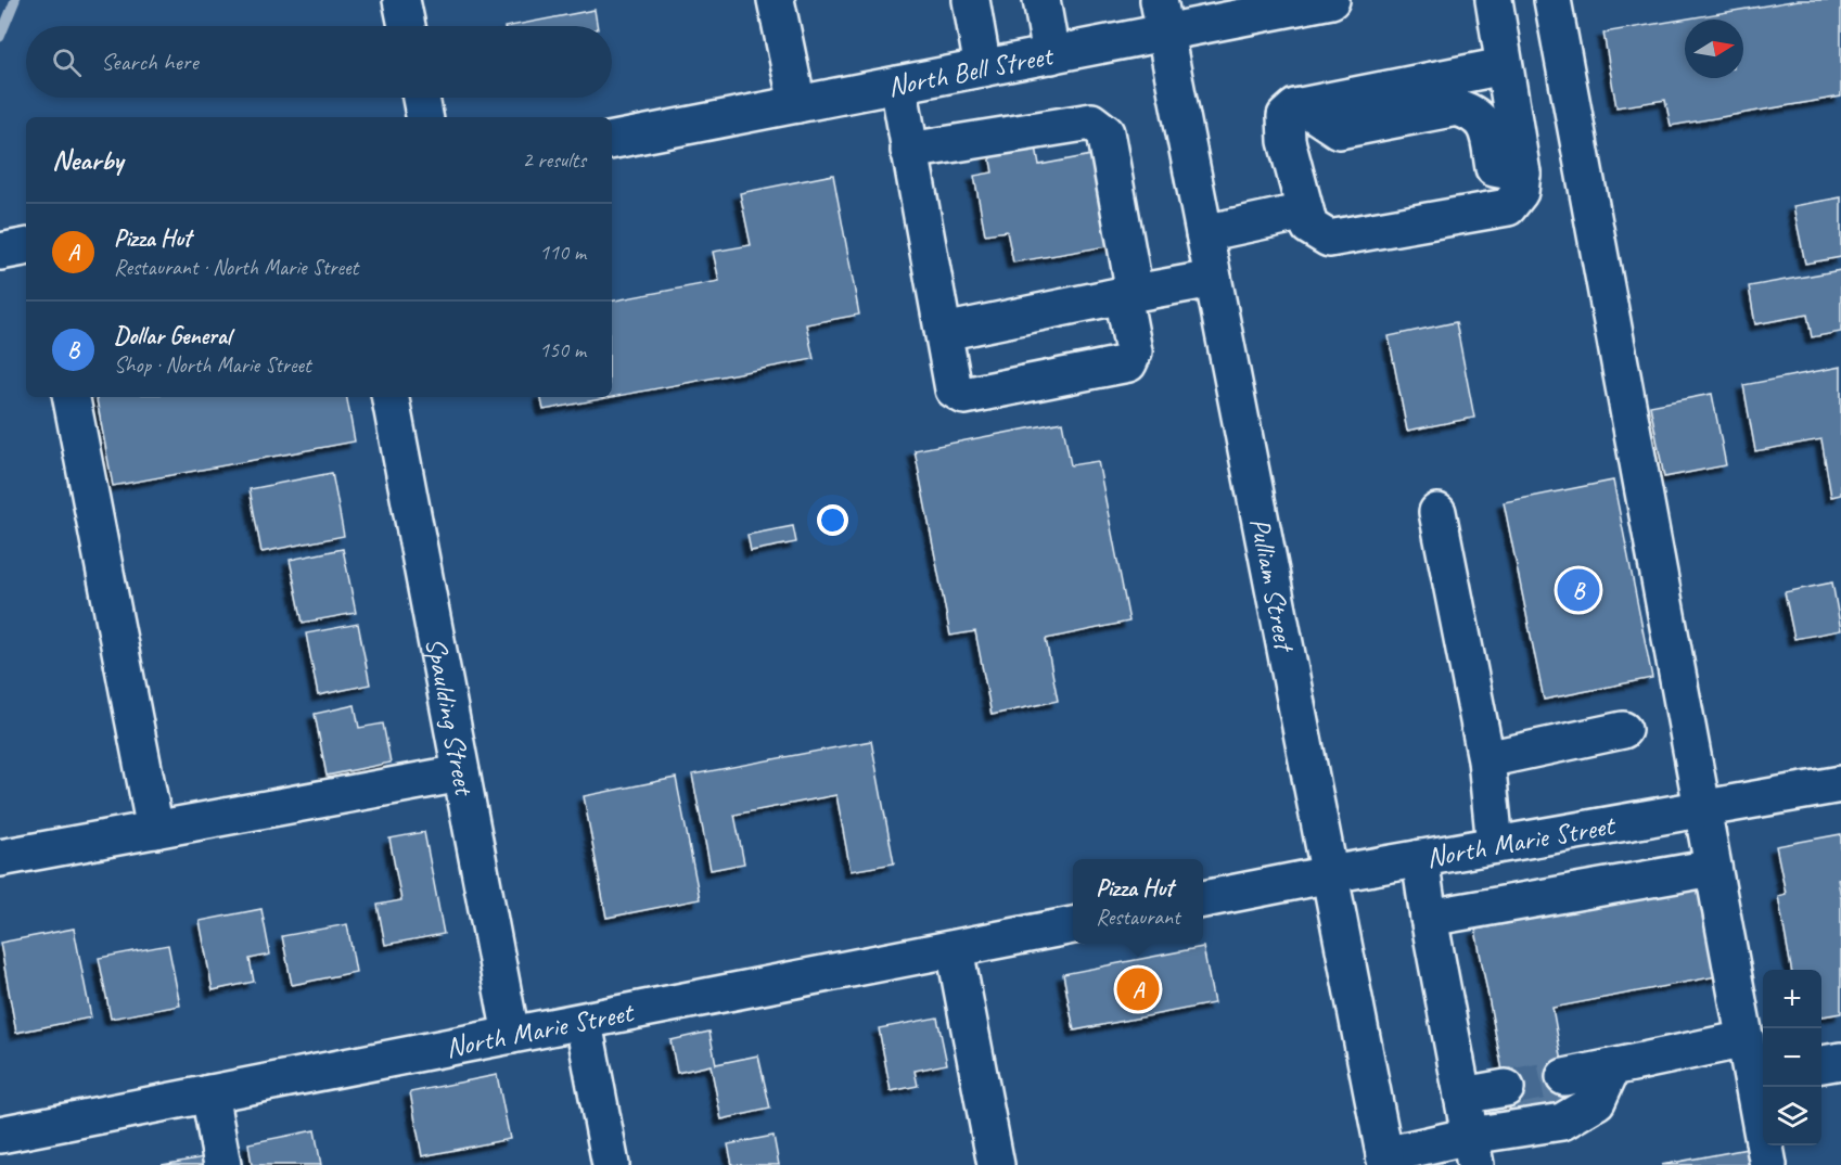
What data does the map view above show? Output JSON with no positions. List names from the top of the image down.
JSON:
{
  "streets": {
    "street": [
      "North Bell Street",
      "Pulliam Street",
      "Spaulding Street",
      "North Marie Street"
    ]
  },
  "crossings": [
    ["North Bell Street", "Pulliam Street"],
    ["Pulliam Street", "North Marie Street"],
    ["Spaulding Street", "North Marie Street"]
  ],
  "north": "right",
  "page": {
    "search": "Search here",
    "heading": ["Nearby", "2 results"],
    "list": [
      {
        "mark": "A",
        "name": "Pizza Hut",
        "note": "Restaurant · North Marie Street",
        "value": "110 m"
      },
      {
        "mark": "B",
        "name": "Dollar General",
        "note": "Shop · North Marie Street",
        "value": "150 m"
      }
    ],
    "pins": ["B", "A"],
    "popup": ["Pizza Hut", "Restaurant"],
    "map_buttons": ["+", "−"]
  }
}
